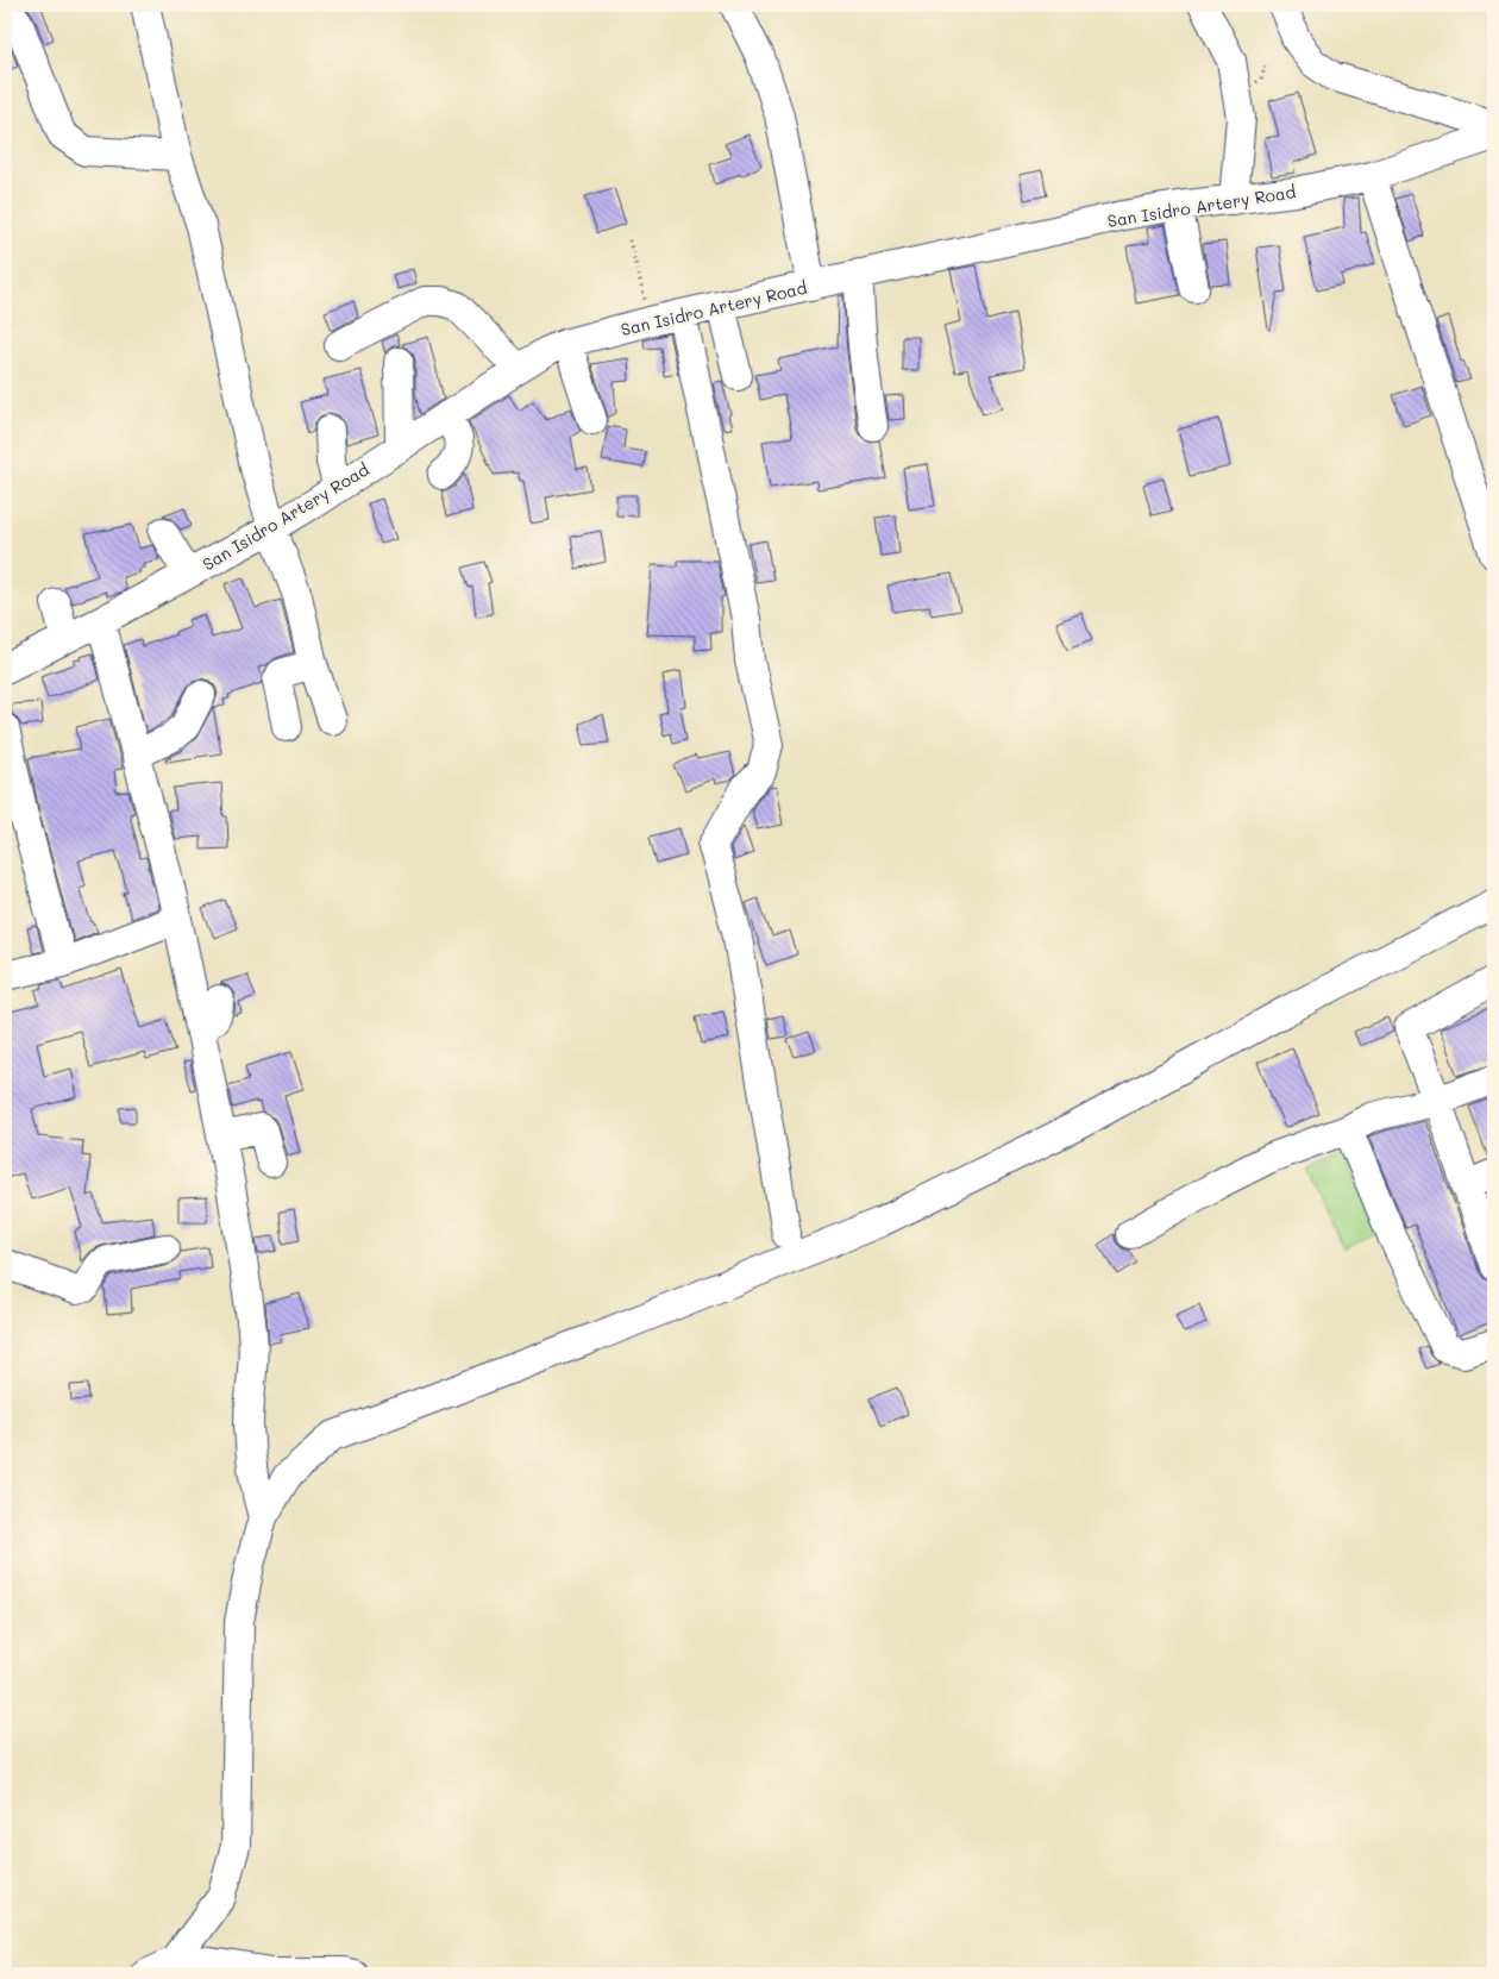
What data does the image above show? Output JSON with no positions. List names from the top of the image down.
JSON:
{
  "streets": {
    "street": ["San Isidro Artery Road"]
  }
}
